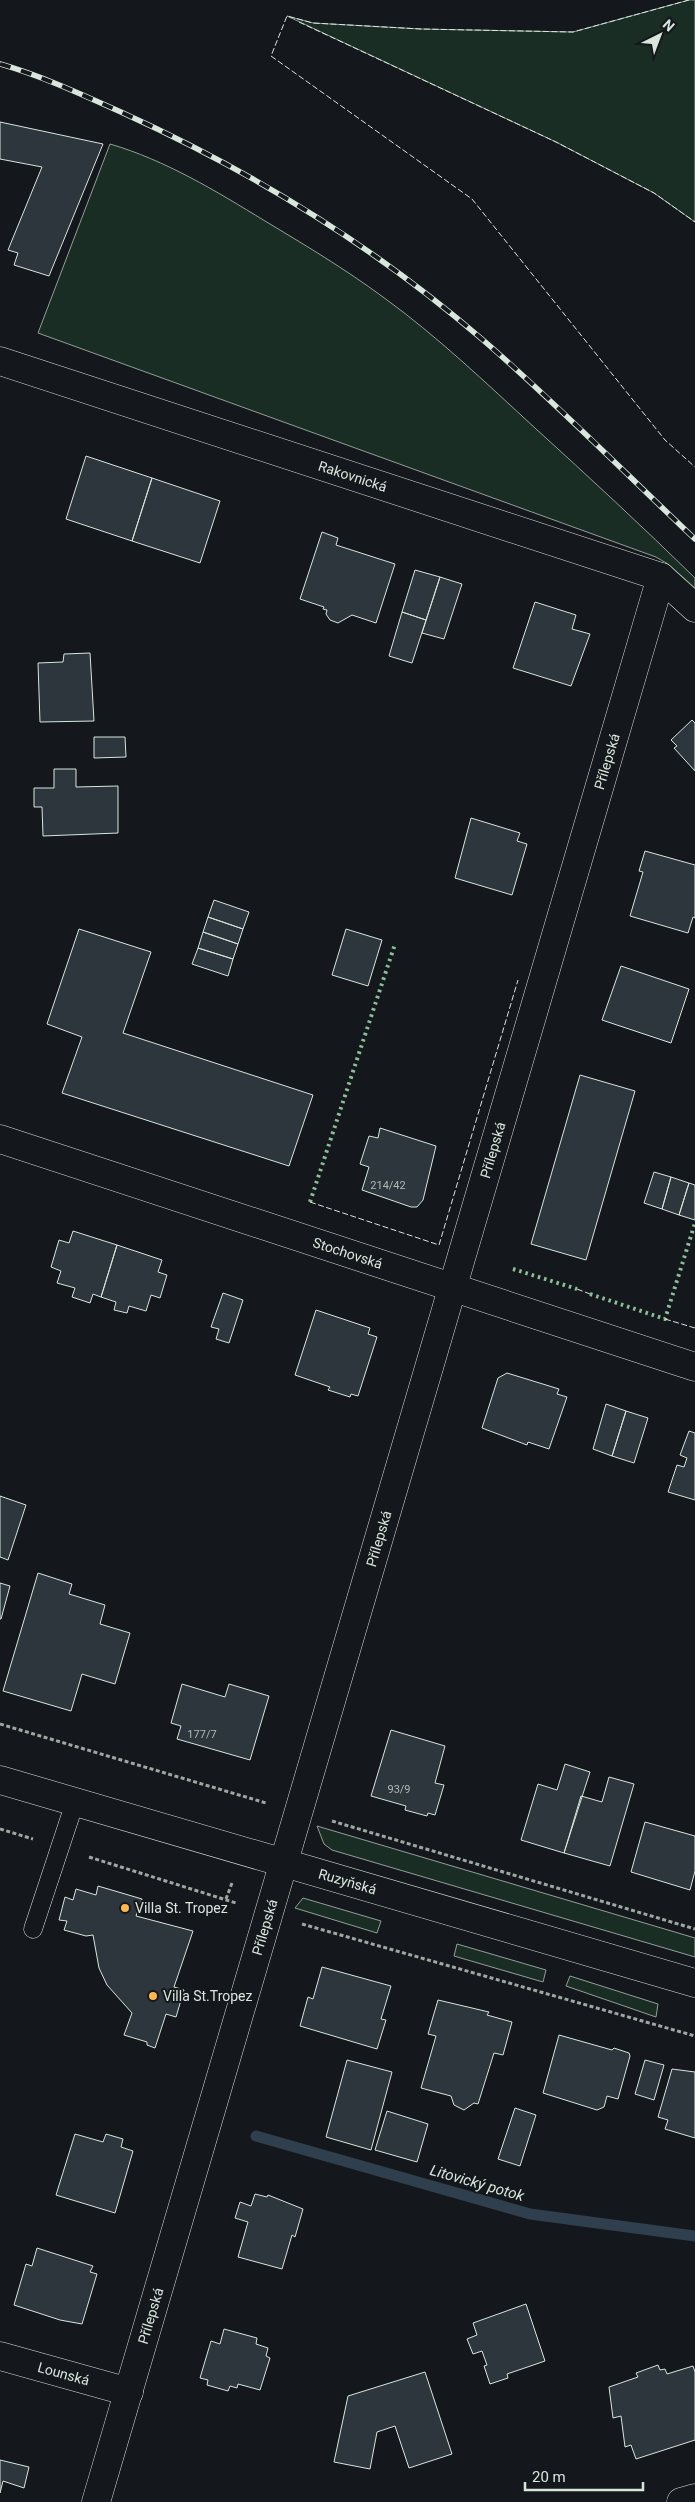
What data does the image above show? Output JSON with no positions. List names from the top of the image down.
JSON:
{
  "streets": {
    "street": [
      "Rakovnická",
      "Přílepská",
      "Stochovská",
      "Ruzyňská",
      "Lounská"
    ]
  },
  "crossings": [
    ["Rakovnická", "Přílepská"],
    ["Přílepská", "Stochovská"],
    ["Přílepská", "Ruzyňská"],
    ["Přílepská", "Lounská"]
  ],
  "water": ["Litovický potok"],
  "places": ["Villa St. Tropez", "Villa St.Tropez"],
  "house_numbers": ["214/42", "177/7", "93/9"],
  "scale_bar": "20 m",
  "north": "top right"
}
